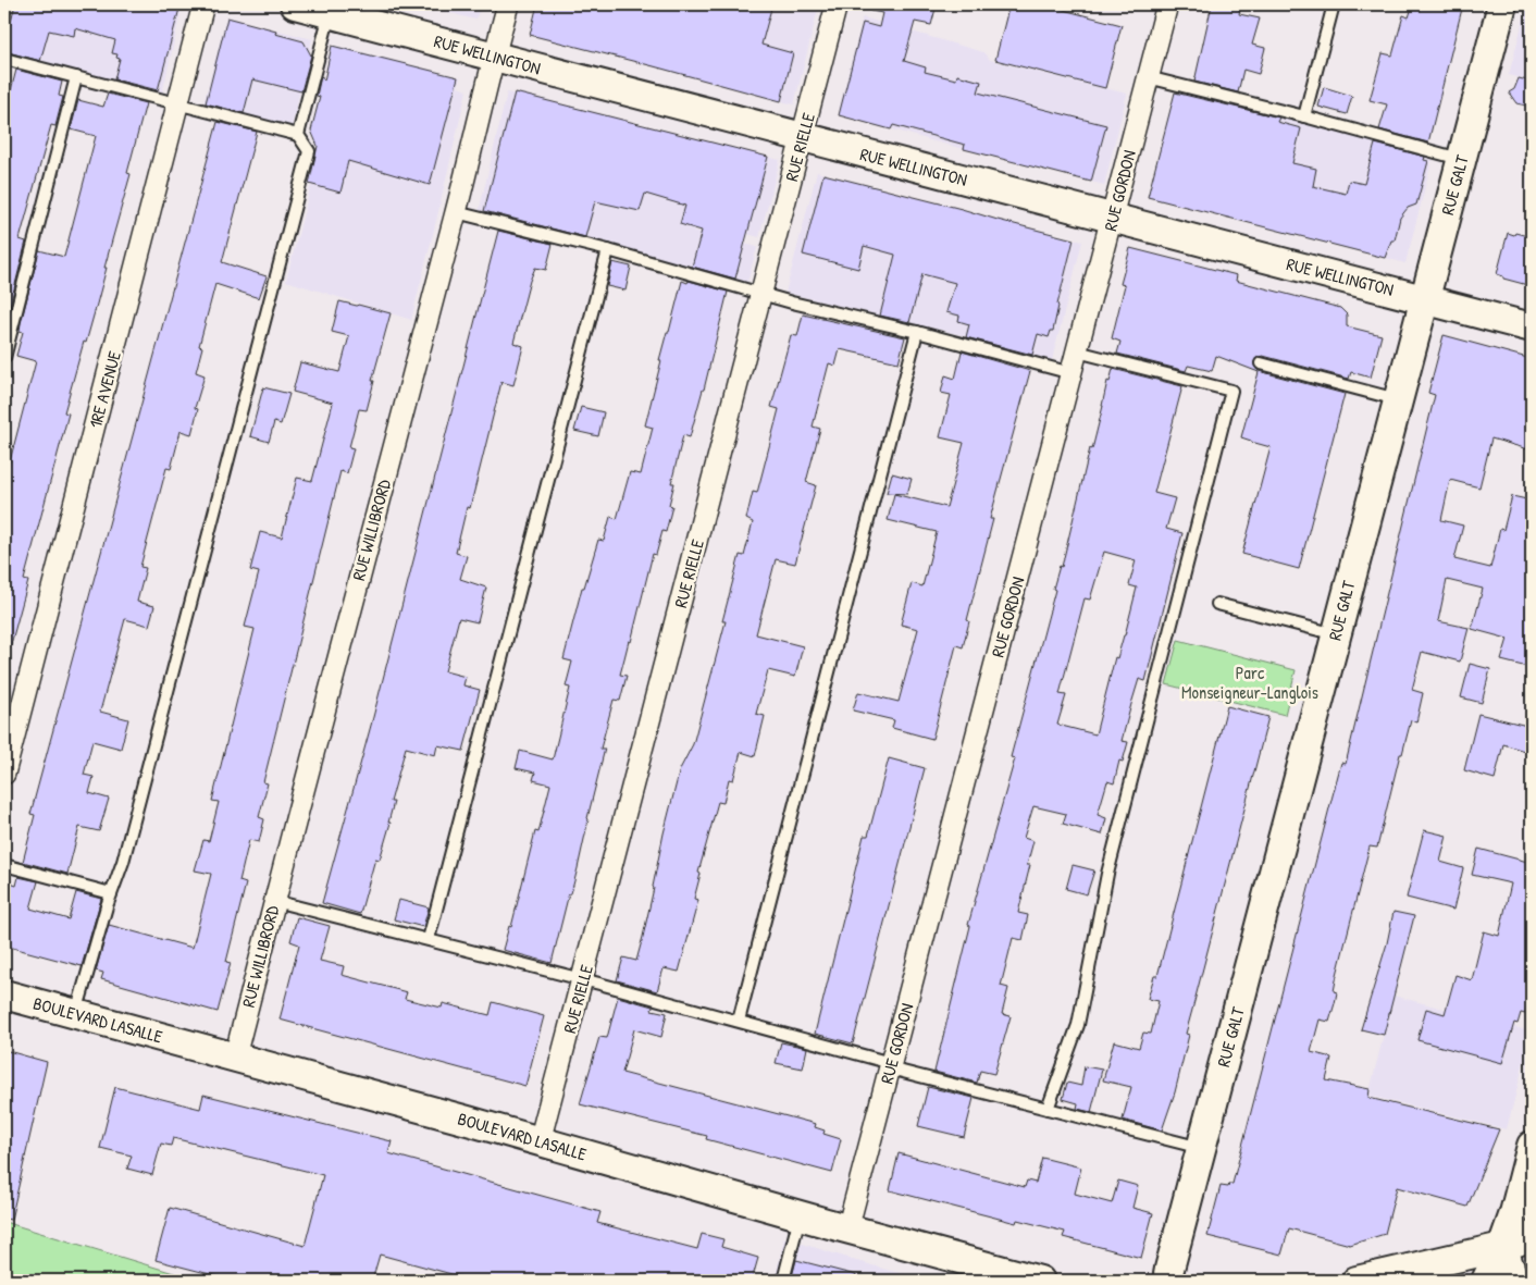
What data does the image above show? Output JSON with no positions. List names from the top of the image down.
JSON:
{
  "streets": {
    "main road": ["RUE WELLINGTON", "RUE GALT", "BOULEVARD LASALLE"],
    "street": [
      "RUE RIELLE",
      "RUE GORDON",
      "1RE AVENUE",
      "RUE WILLIBRORD"
    ]
  },
  "crossings": [
    ["RUE WELLINGTON", "RUE RIELLE"],
    ["RUE WELLINGTON", "RUE GALT"],
    ["RUE WELLINGTON", "RUE GORDON"],
    ["RUE WELLINGTON", "RUE WILLIBRORD"],
    ["RUE RIELLE", "BOULEVARD LASALLE"],
    ["RUE GORDON", "BOULEVARD LASALLE"],
    ["RUE WILLIBRORD", "BOULEVARD LASALLE"]
  ],
  "parks": ["Parc Monseigneur-Langlois"]
}
